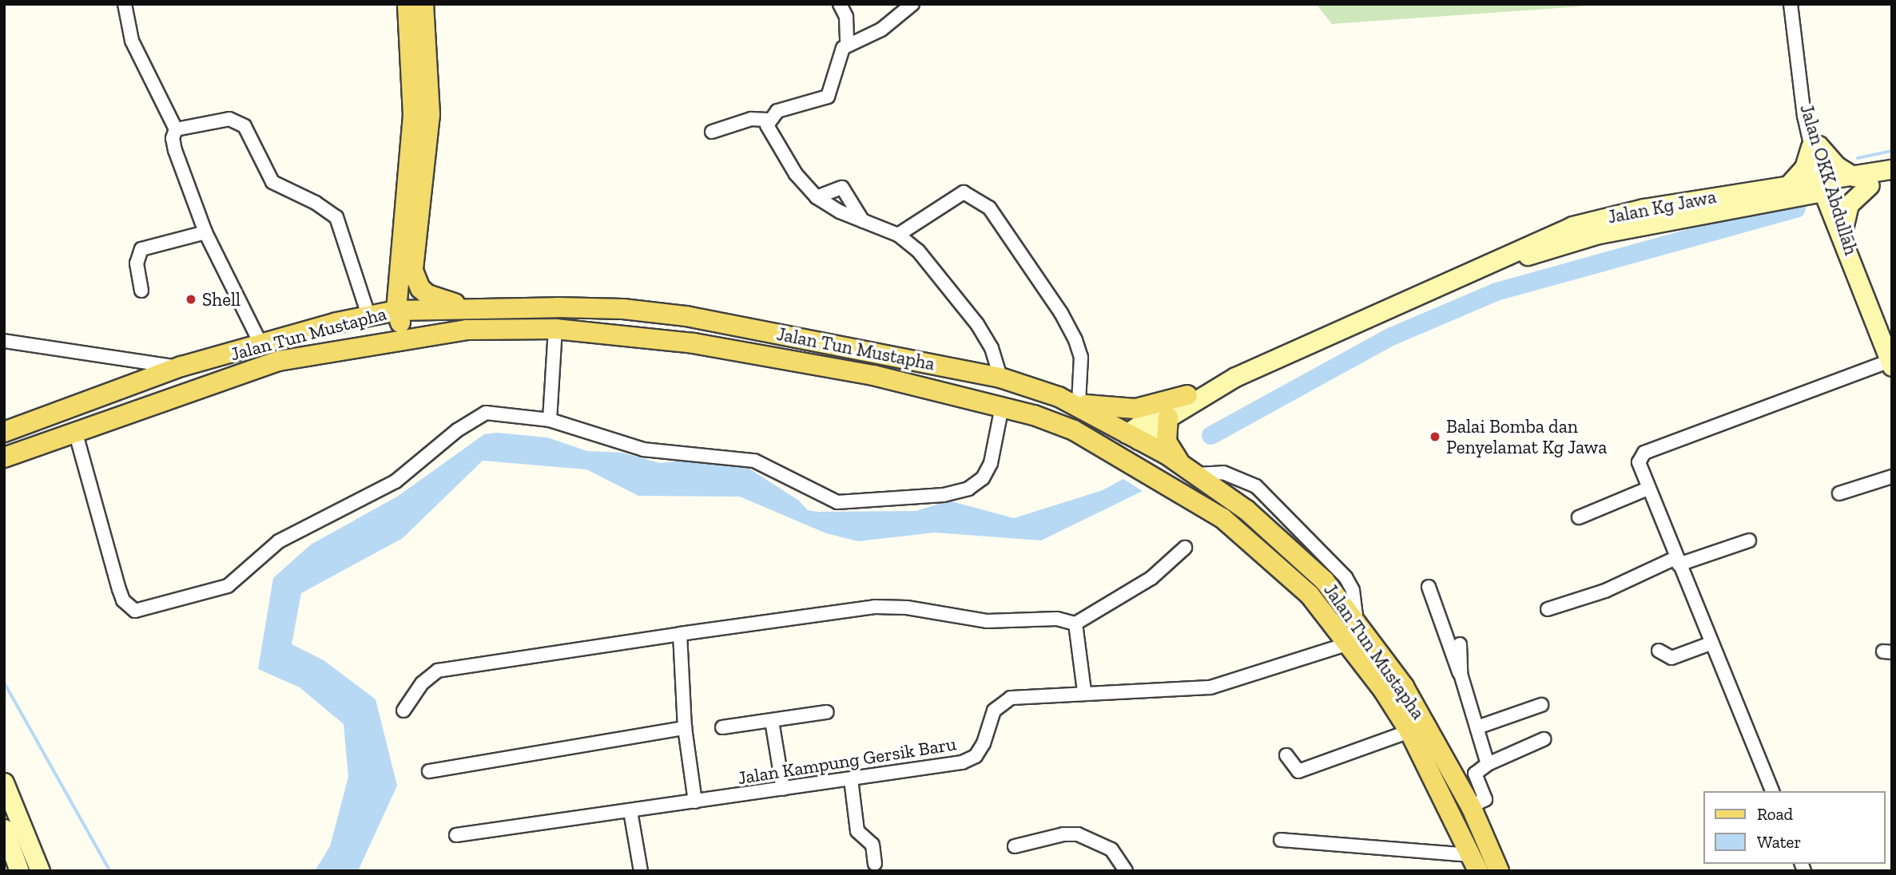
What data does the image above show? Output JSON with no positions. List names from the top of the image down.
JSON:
{
  "streets": {
    "main road": ["Jalan OKK Abdullah", "Jalan Kg Jawa", "Jalan Tun Mustapha"],
    "street": ["Jalan Kampung Gersik Baru"]
  },
  "crossings": [
    ["Jalan OKK Abdullah", "Jalan Kg Jawa"],
    ["Jalan Kg Jawa", "Jalan Tun Mustapha"],
    ["Jalan Tun Mustapha", "Jalan Kampung Gersik Baru"]
  ],
  "places": ["Shell", "Balai Bomba dan Penyelamat Kg Jawa"],
  "legend": ["Road", "Water"]
}
